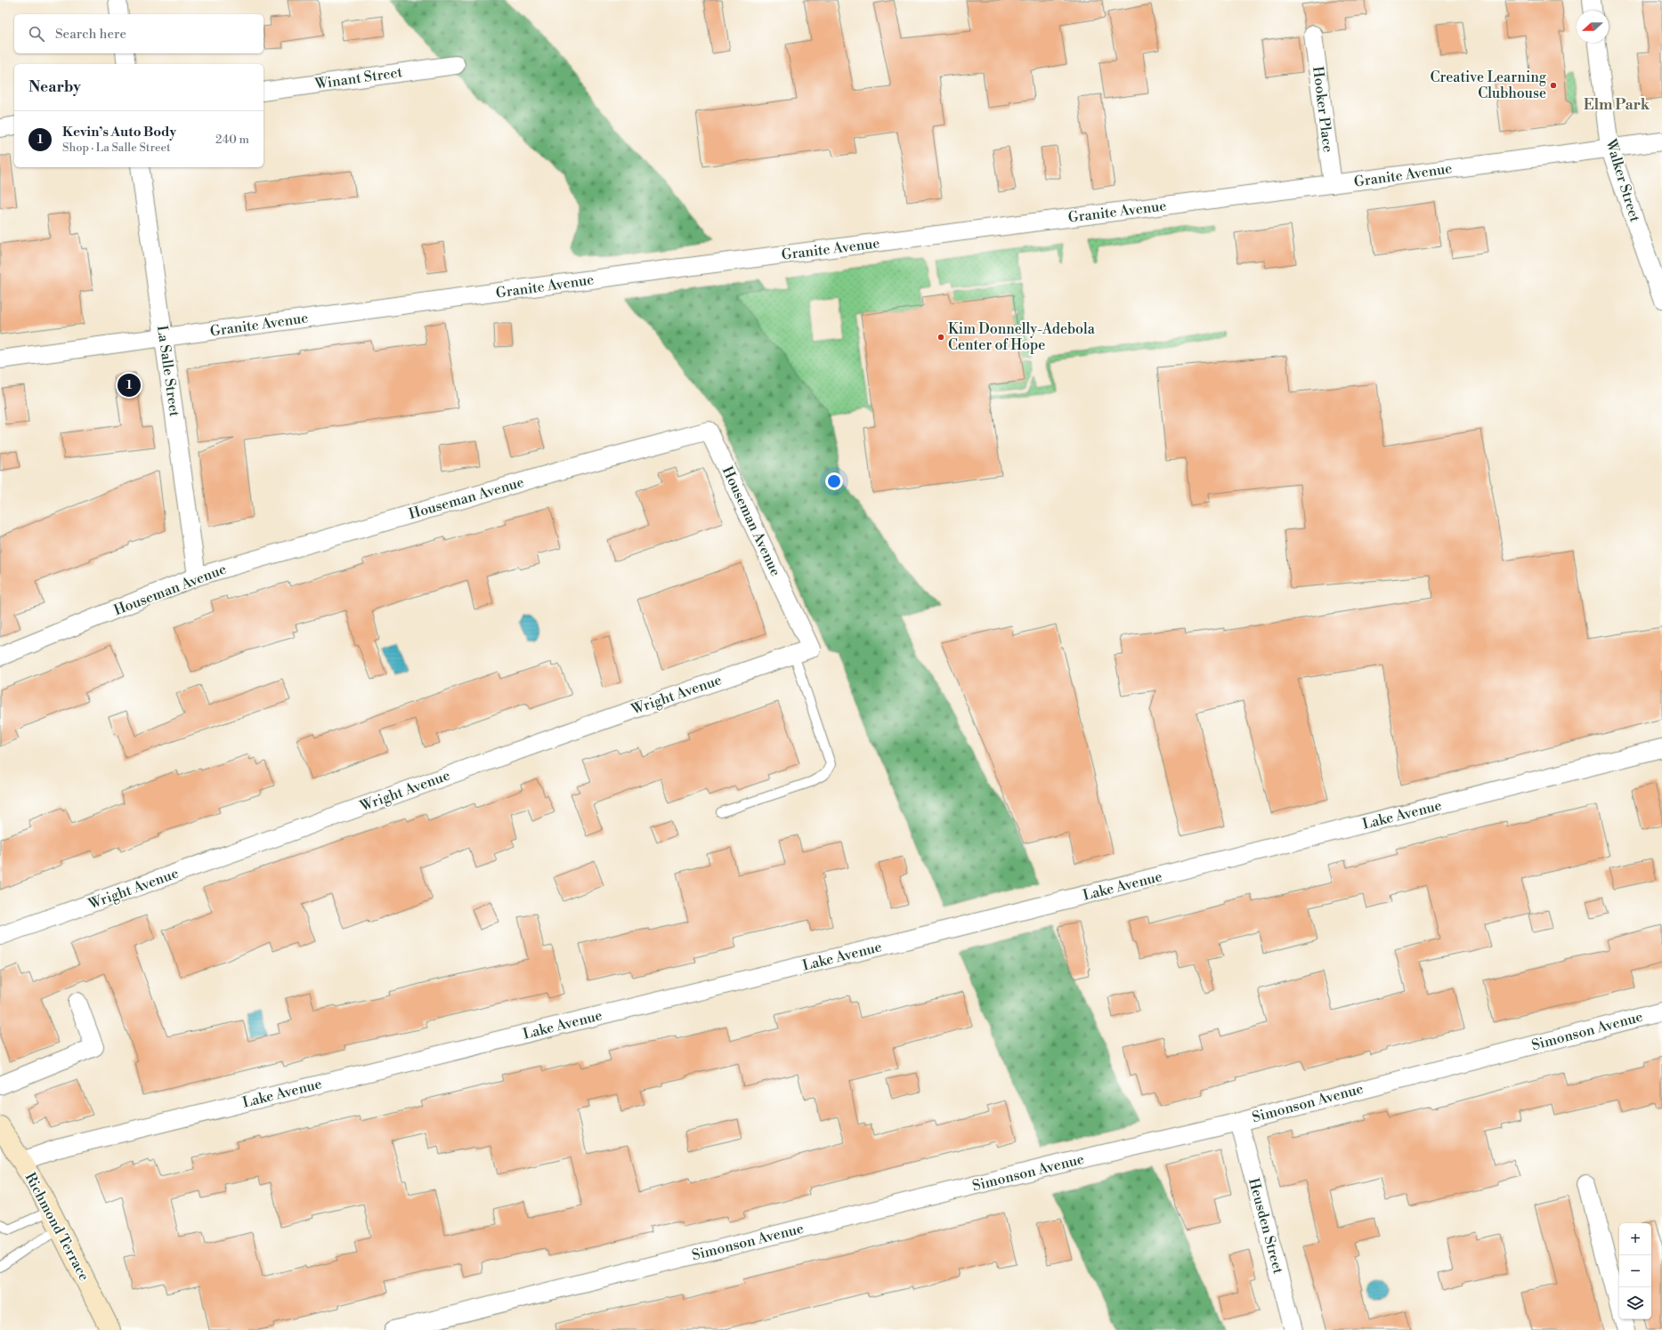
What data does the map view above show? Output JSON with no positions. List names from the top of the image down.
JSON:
{
  "streets": {
    "main road": ["Richmond Terrace"],
    "street": [
      "Winant Street",
      "Hooker Place",
      "Granite Avenue",
      "Walker Street",
      "La Salle Street",
      "Houseman Avenue",
      "Wright Avenue",
      "Lake Avenue",
      "Simonson Avenue",
      "Heusden Street"
    ]
  },
  "crossings": [
    ["Hooker Place", "Granite Avenue"],
    ["Granite Avenue", "Walker Street"],
    ["Granite Avenue", "La Salle Street"],
    ["La Salle Street", "Houseman Avenue"],
    ["Houseman Avenue", "Wright Avenue"],
    ["Lake Avenue", "Richmond Terrace"],
    ["Simonson Avenue", "Heusden Street"]
  ],
  "districts": ["Elm Park"],
  "places": ["Creative Learning Clubhouse", "Kim Donnelly-Adebola Center of Hope"],
  "north": "left",
  "page": {
    "search": "Search here",
    "heading": "Nearby",
    "list": [
      {
        "mark": "1",
        "name": "Kevin’s Auto Body",
        "note": "Shop · La Salle Street",
        "value": "240 m"
      }
    ],
    "pins": "1",
    "map_buttons": ["+", "−"]
  }
}
